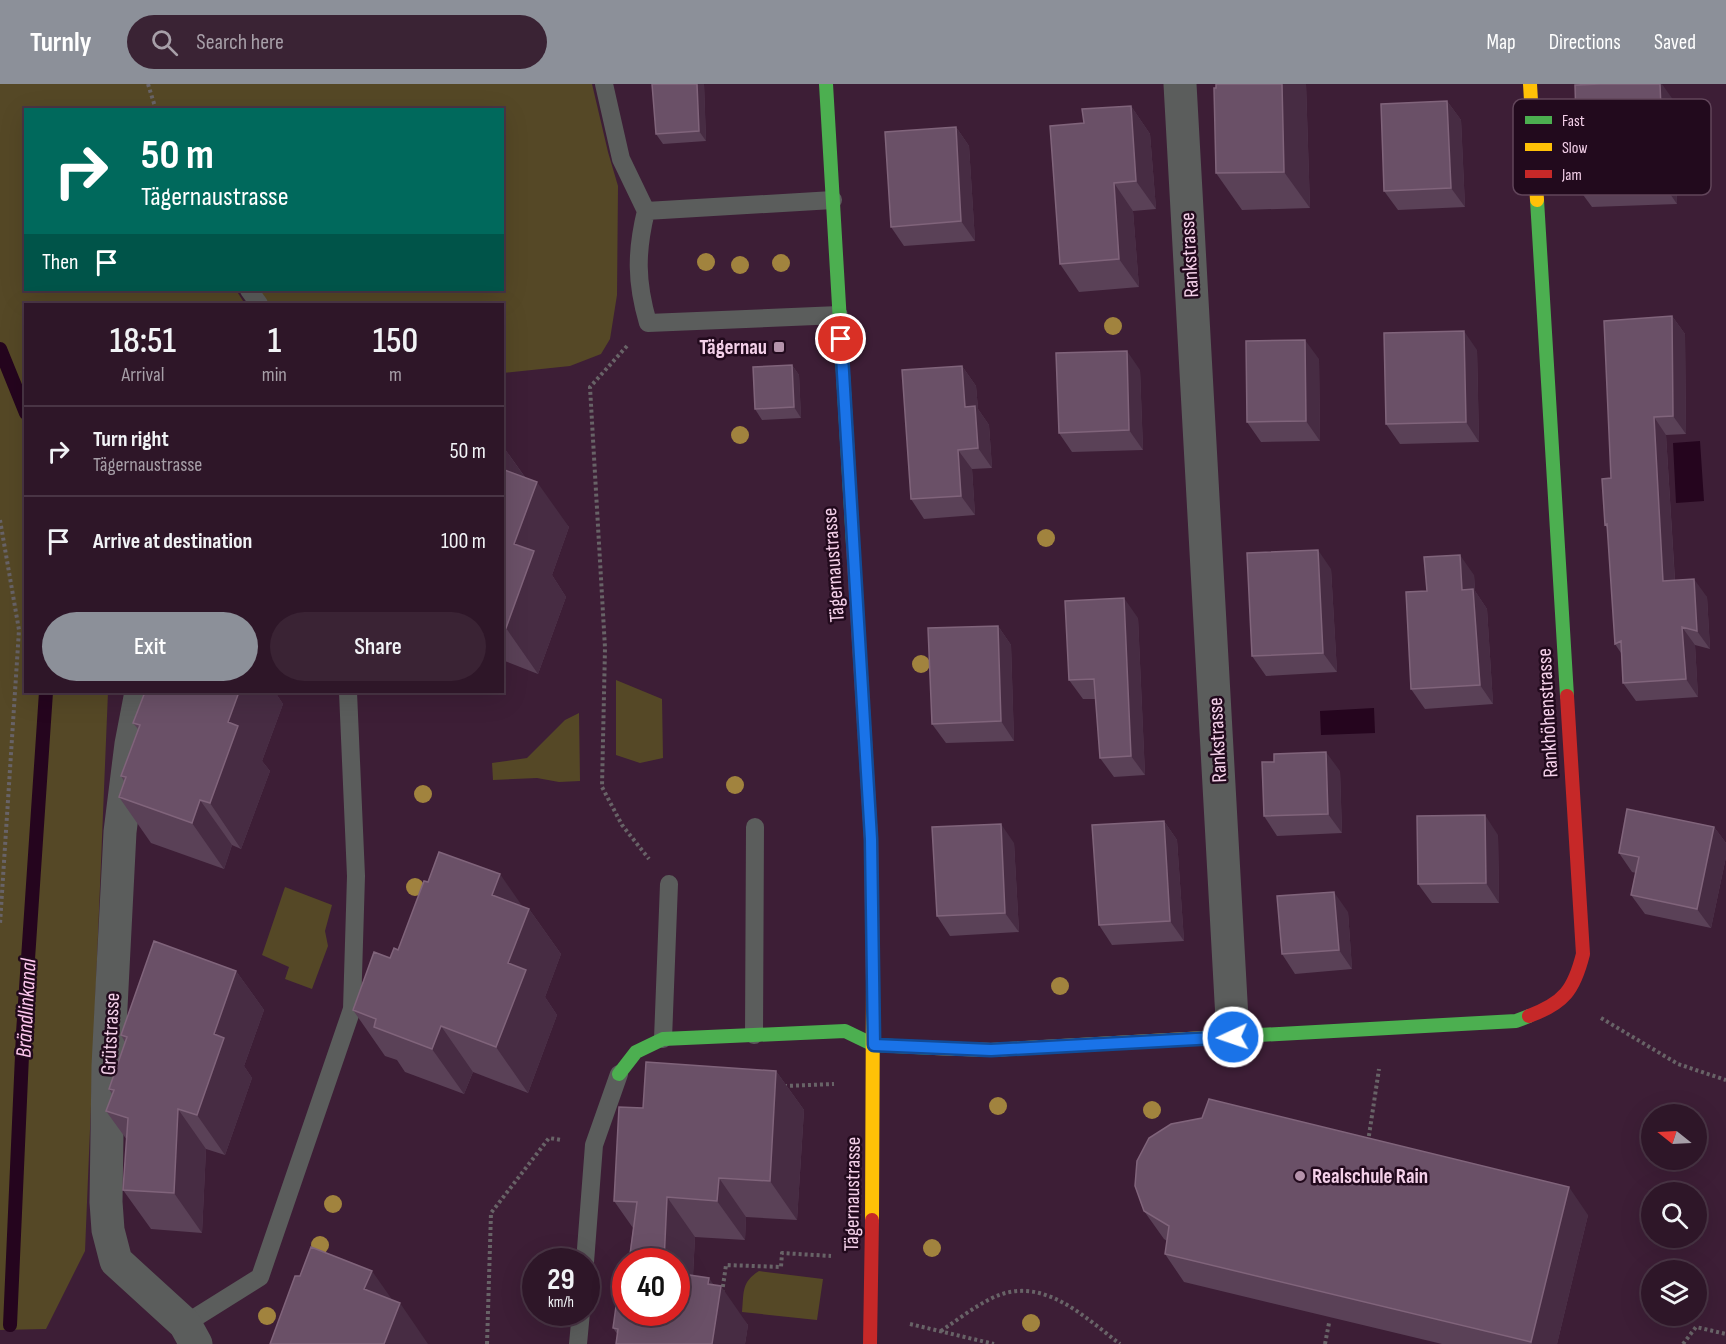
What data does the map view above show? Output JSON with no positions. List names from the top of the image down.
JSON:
{
  "streets": {
    "street": [
      "Rankstrasse",
      "Tägernaustrasse",
      "Rankhöhenstrasse",
      "Grütstrasse"
    ]
  },
  "water": ["Brändlinkanal"],
  "places": {
    "transit": ["Tägernau"],
    "other": ["Realschule Rain"]
  },
  "legend": ["Fast", "Slow", "Jam"],
  "north": "left",
  "page": {
    "header": "Turnly",
    "search": "Search here",
    "nav": ["Map", "Directions", "Saved"],
    "turn": ["50 m", "Tägernaustrasse"],
    "then": "Then",
    "eta": [
      "18:51",
      "Arrival",
      "1",
      "min",
      "150",
      "m"
    ],
    "list": [
      {
        "name": "Turn right",
        "note": "Tägernaustrasse",
        "value": "50 m"
      },
      {
        "name": "Arrive at destination",
        "value": "100 m"
      }
    ],
    "buttons": ["Exit", "Share"],
    "speed": "29 km/h",
    "limit": "40"
  }
}
